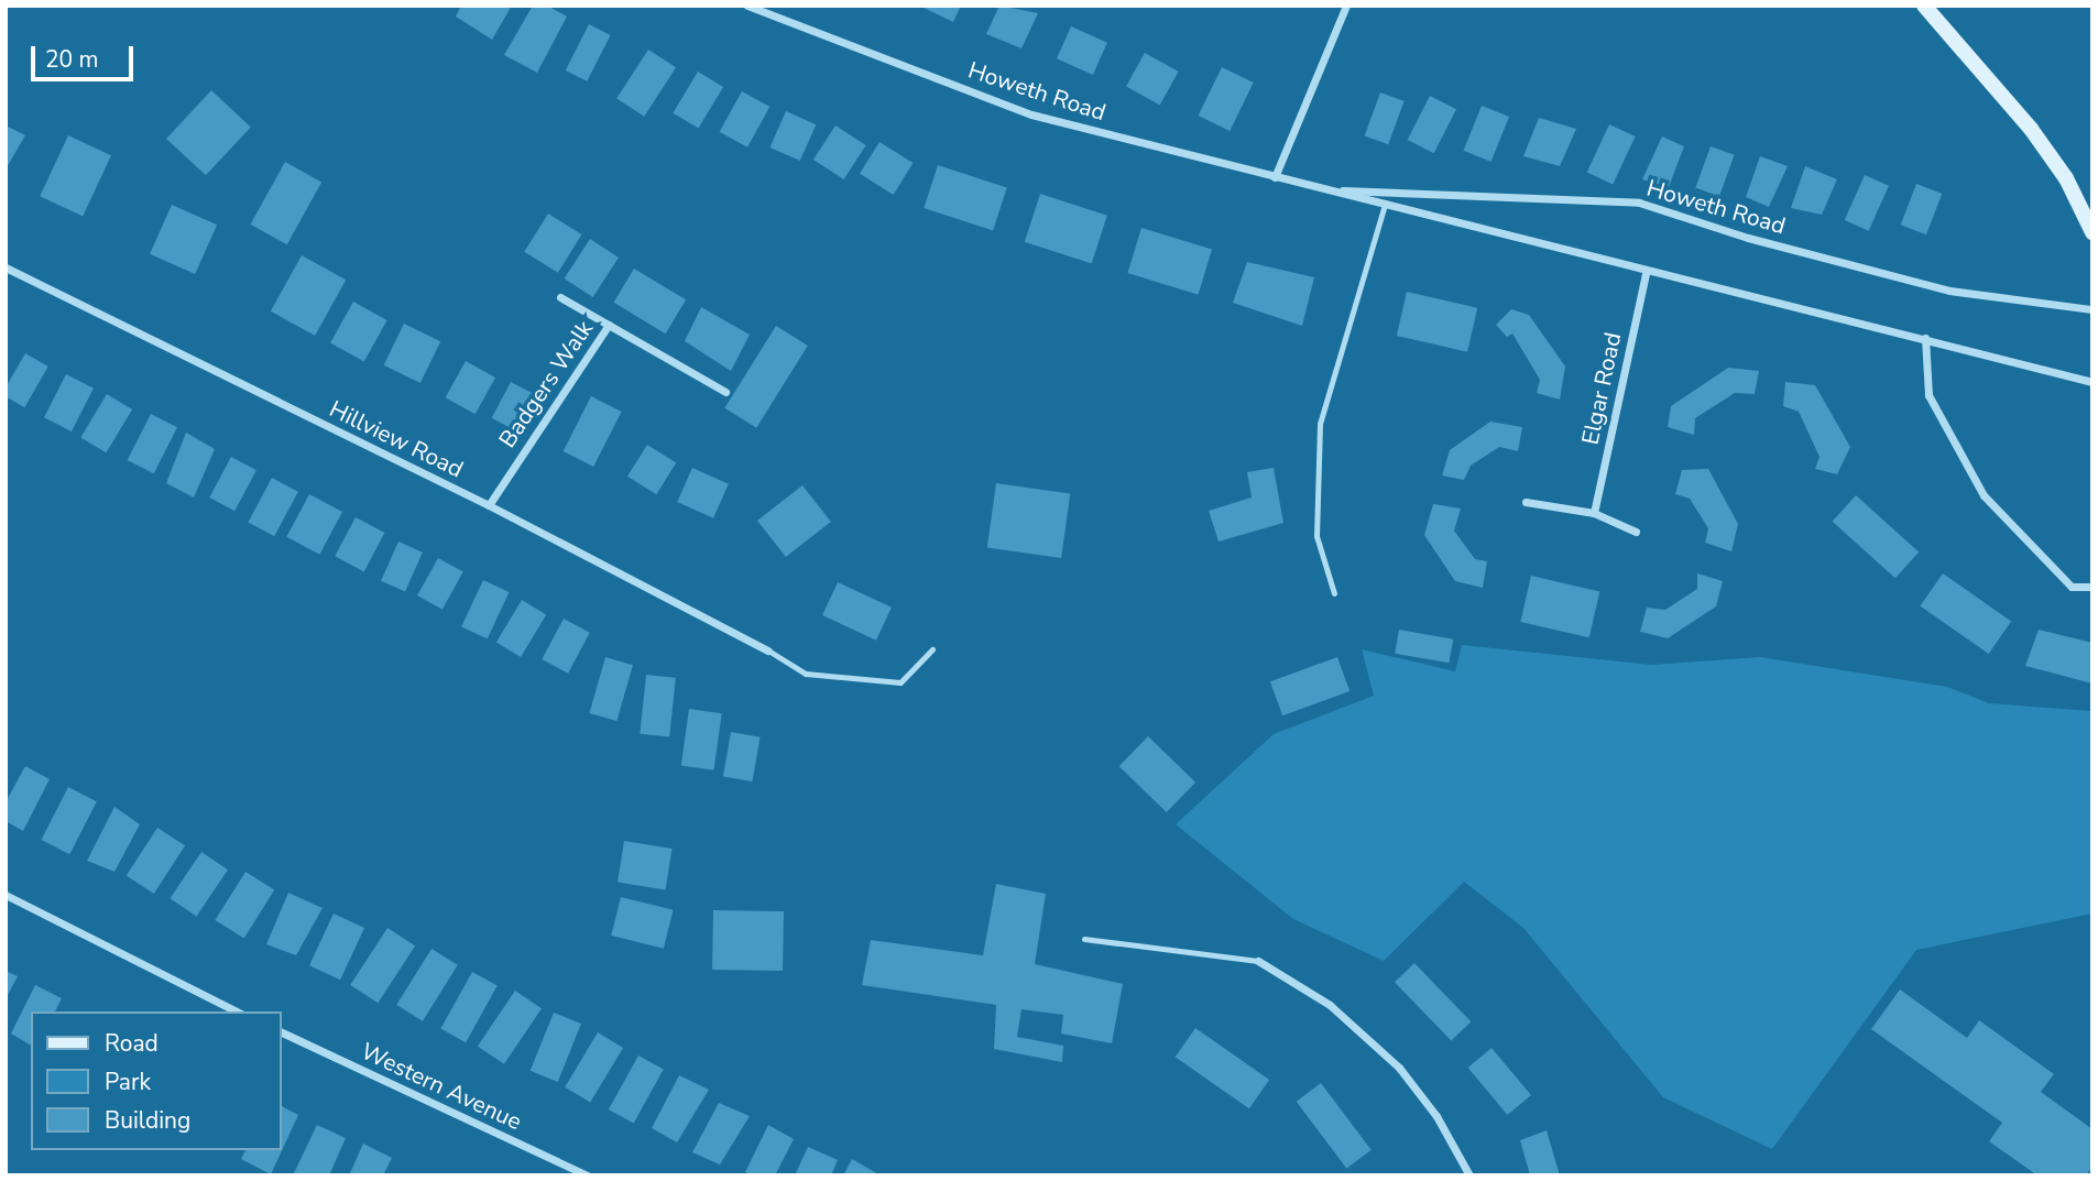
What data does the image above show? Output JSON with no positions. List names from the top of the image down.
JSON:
{
  "streets": {
    "street": [
      "Howeth Road",
      "Badgers Walk",
      "Elgar Road",
      "Hillview Road",
      "Western Avenue"
    ]
  },
  "crossings": [
    ["Howeth Road", "Elgar Road"],
    ["Badgers Walk", "Hillview Road"]
  ],
  "legend": ["Road", "Park", "Building"],
  "scale_bar": "20 m"
}
